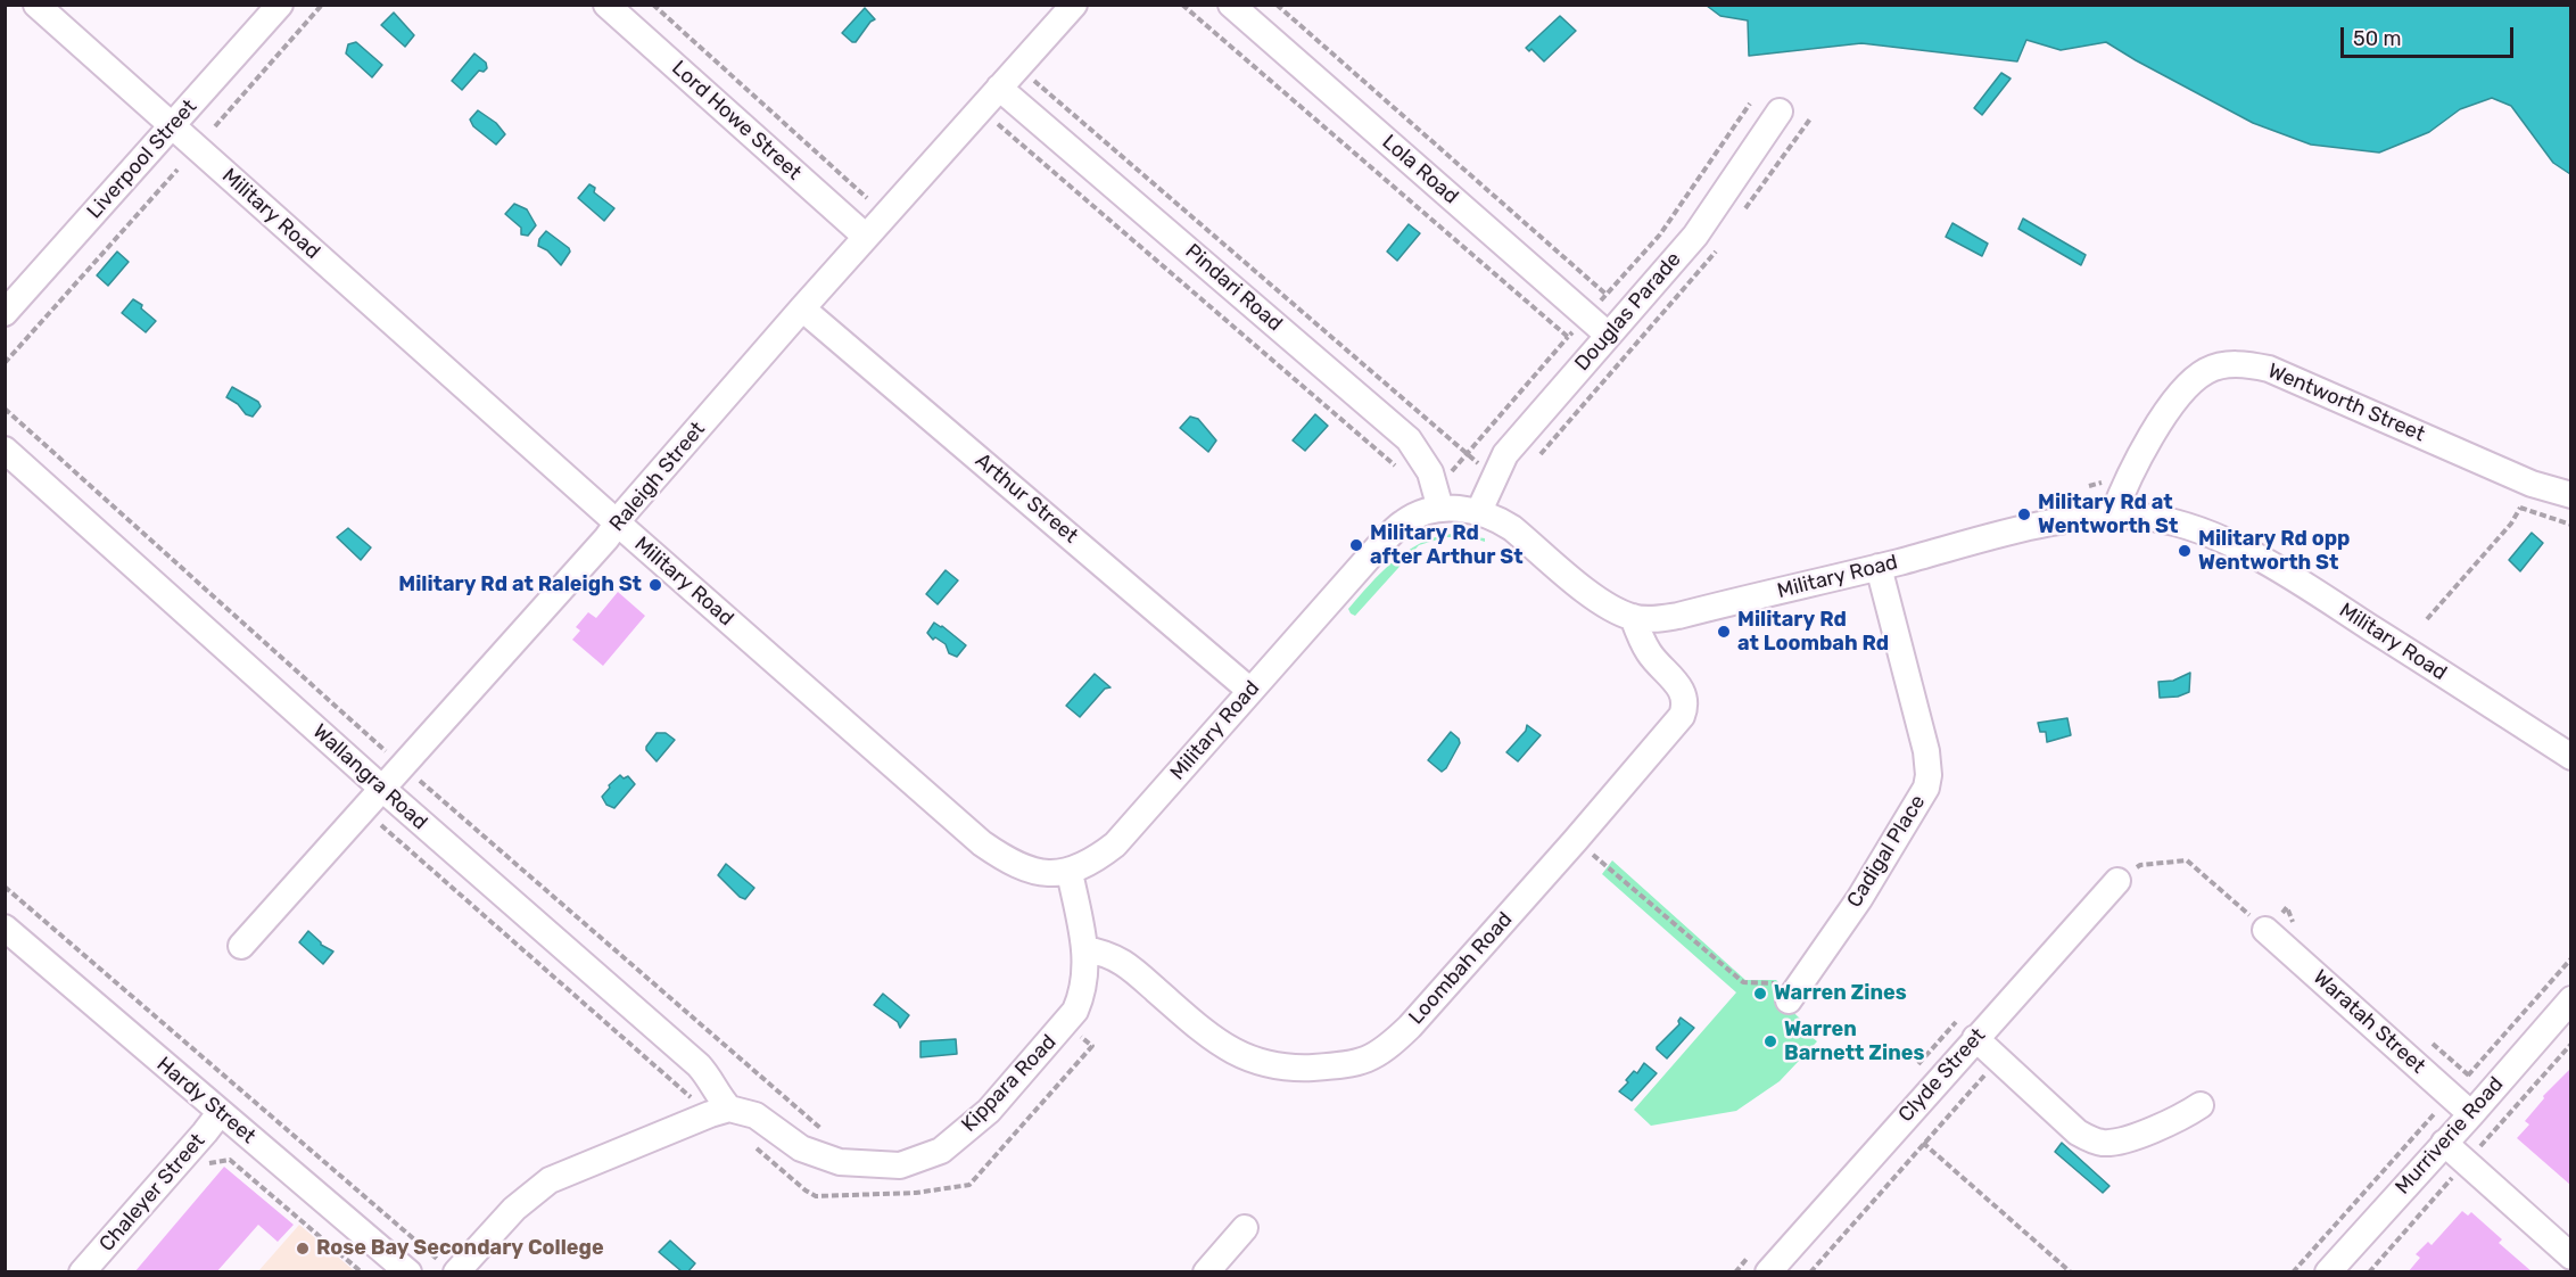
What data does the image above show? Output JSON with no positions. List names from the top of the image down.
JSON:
{
  "streets": {
    "street": [
      "Lord Howe Street",
      "Liverpool Street",
      "Lola Road",
      "Military Road",
      "Pindari Road",
      "Douglas Parade",
      "Wentworth Street",
      "Raleigh Street",
      "Arthur Street",
      "Wallangra Road",
      "Cadigal Place",
      "Loombah Road",
      "Waratah Street",
      "Clyde Street",
      "Kippara Road",
      "Hardy Street",
      "Murriverie Road",
      "Chaleyer Street"
    ]
  },
  "crossings": [
    ["Lord Howe Street", "Raleigh Street"],
    ["Liverpool Street", "Military Road"],
    ["Lola Road", "Douglas Parade"],
    ["Military Road", "Pindari Road"],
    ["Military Road", "Douglas Parade"],
    ["Military Road", "Wentworth Street"],
    ["Military Road", "Raleigh Street"],
    ["Military Road", "Arthur Street"],
    ["Military Road", "Cadigal Place"],
    ["Military Road", "Loombah Road"],
    ["Military Road", "Kippara Road"],
    ["Pindari Road", "Raleigh Street"],
    ["Raleigh Street", "Arthur Street"],
    ["Raleigh Street", "Wallangra Road"],
    ["Wallangra Road", "Kippara Road"],
    ["Loombah Road", "Kippara Road"],
    ["Waratah Street", "Murriverie Road"],
    ["Hardy Street", "Chaleyer Street"]
  ],
  "places": [
    "Military Rd at Wentworth St",
    "Military Rd after Arthur St",
    "Military Rd opp Wentworth St",
    "Military Rd at Raleigh St",
    "Military Rd at Loombah Rd",
    "Warren Zines",
    "Warren Barnett Zines",
    "Rose Bay Secondary College"
  ],
  "scale_bar": "50 m"
}
